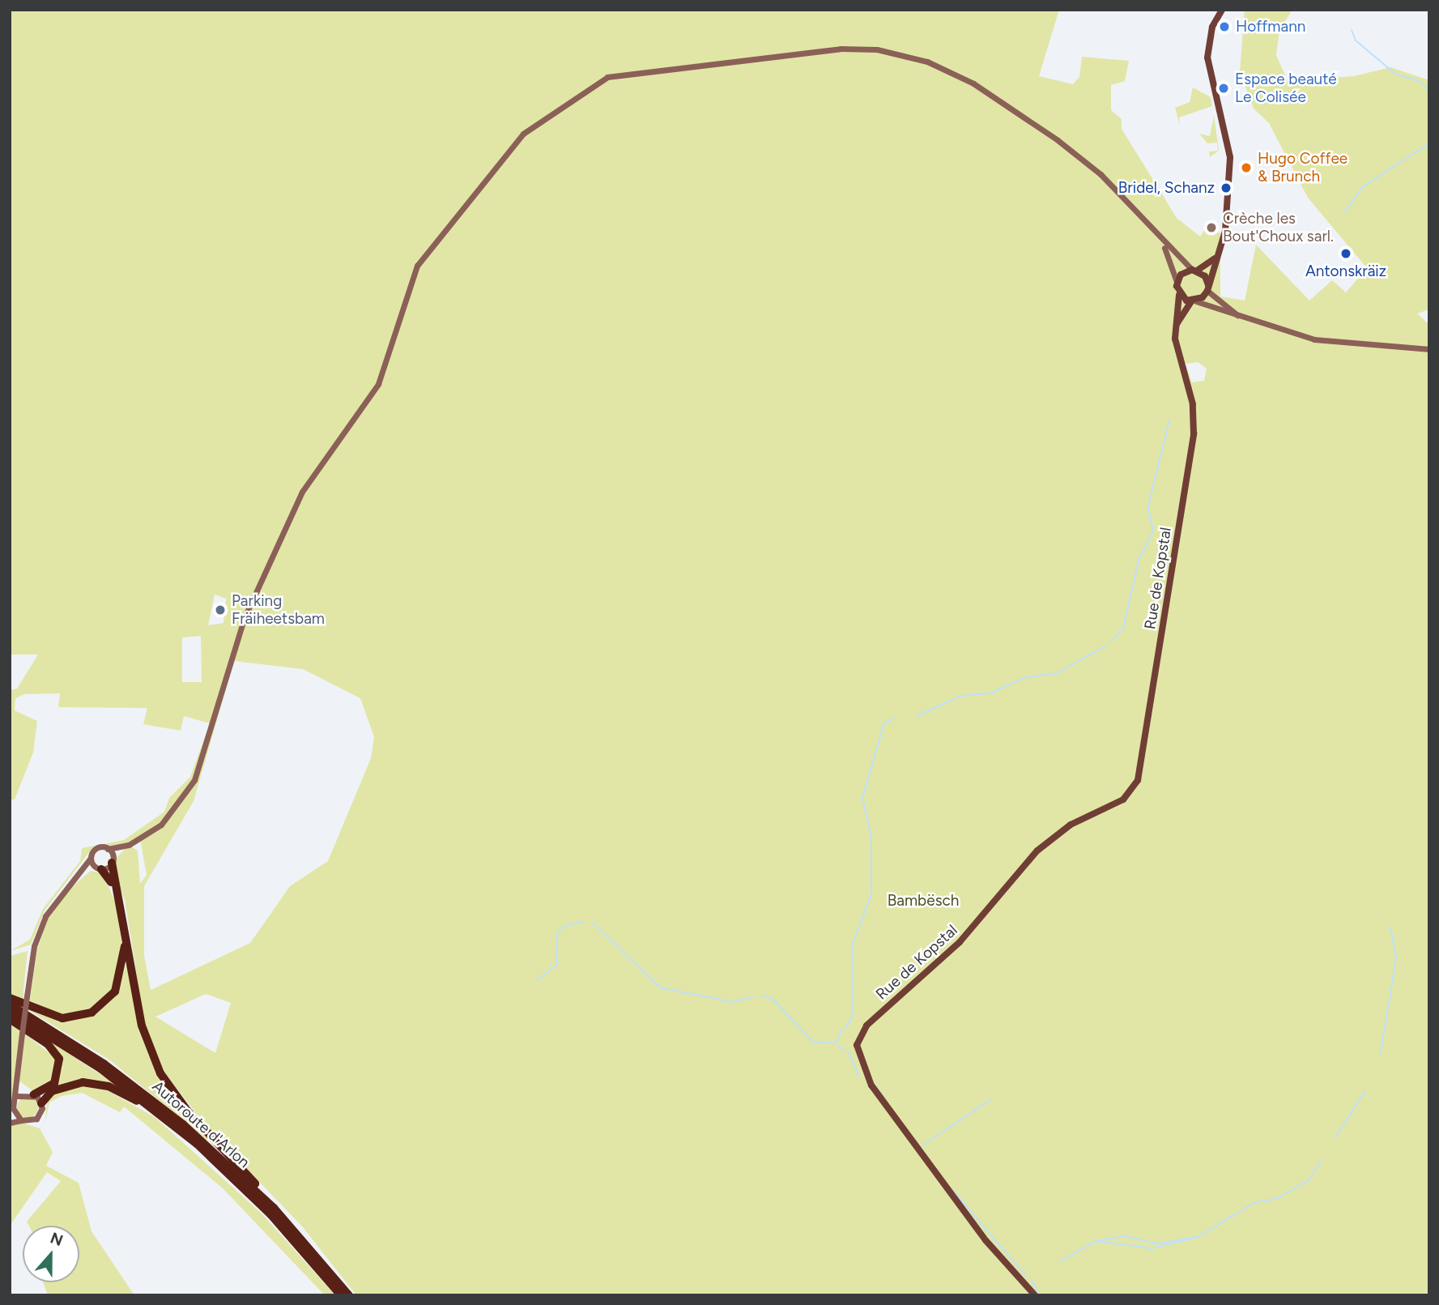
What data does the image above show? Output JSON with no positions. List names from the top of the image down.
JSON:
{
  "streets": {
    "highway": ["Autoroute d'Arlon"],
    "main road": ["Rue de Kopstal"]
  },
  "parks": ["Bambësch"],
  "places": [
    "Hoffmann",
    "Espace beauté Le Colisée",
    "Hugo Coffee & Brunch",
    "Bridel, Schanz",
    "Crèche les Bout'Choux sarl.",
    "Antonskräiz",
    "Parking Fräiheetsbam"
  ],
  "north": "top"
}
